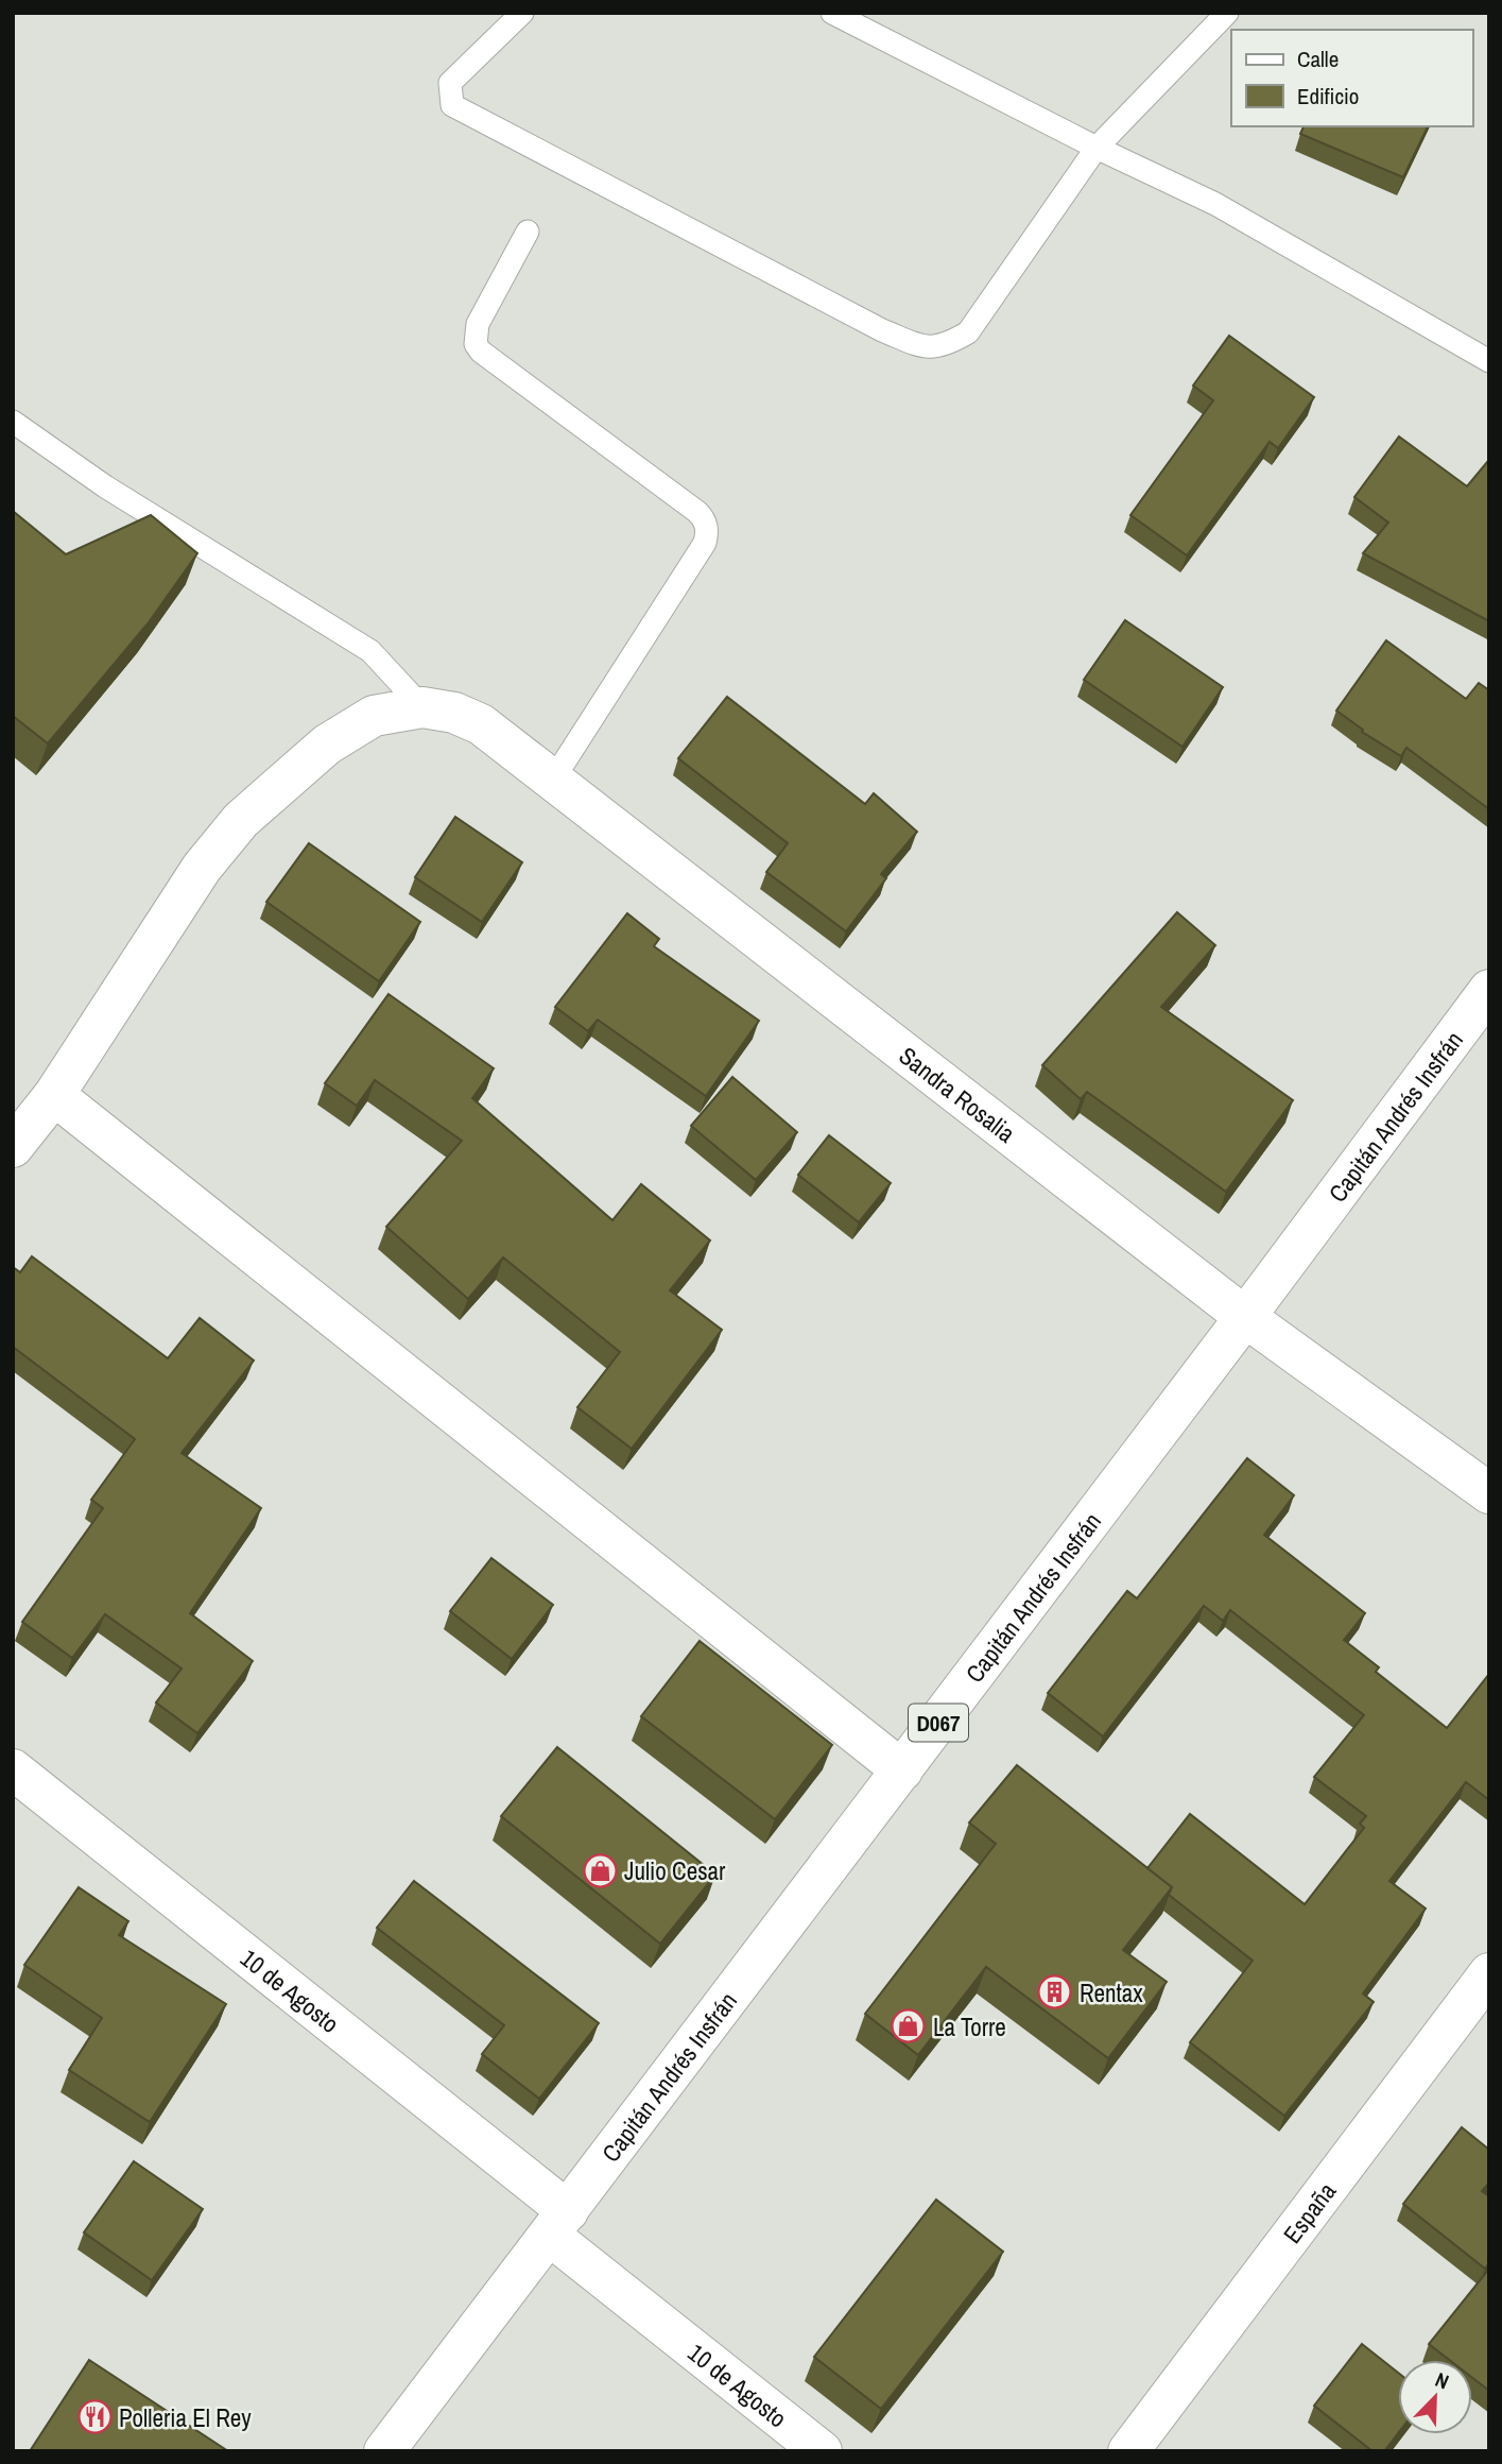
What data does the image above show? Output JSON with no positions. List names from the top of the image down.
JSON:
{
  "streets": {
    "street": [
      "Sandra Rosalia",
      "Capitán Andrés Insfrán",
      "D067",
      "10 de Agosto",
      "España"
    ]
  },
  "crossings": [
    ["Sandra Rosalia", "Capitán Andrés Insfrán"],
    ["Capitán Andrés Insfrán", "10 de Agosto"]
  ],
  "places": {
    "shop": ["Julio Cesar", "La Torre"],
    "building": ["Rentax"],
    "restaurant": ["Polleria El Rey"]
  },
  "legend": ["Calle", "Edificio"],
  "north": "top right"
}
